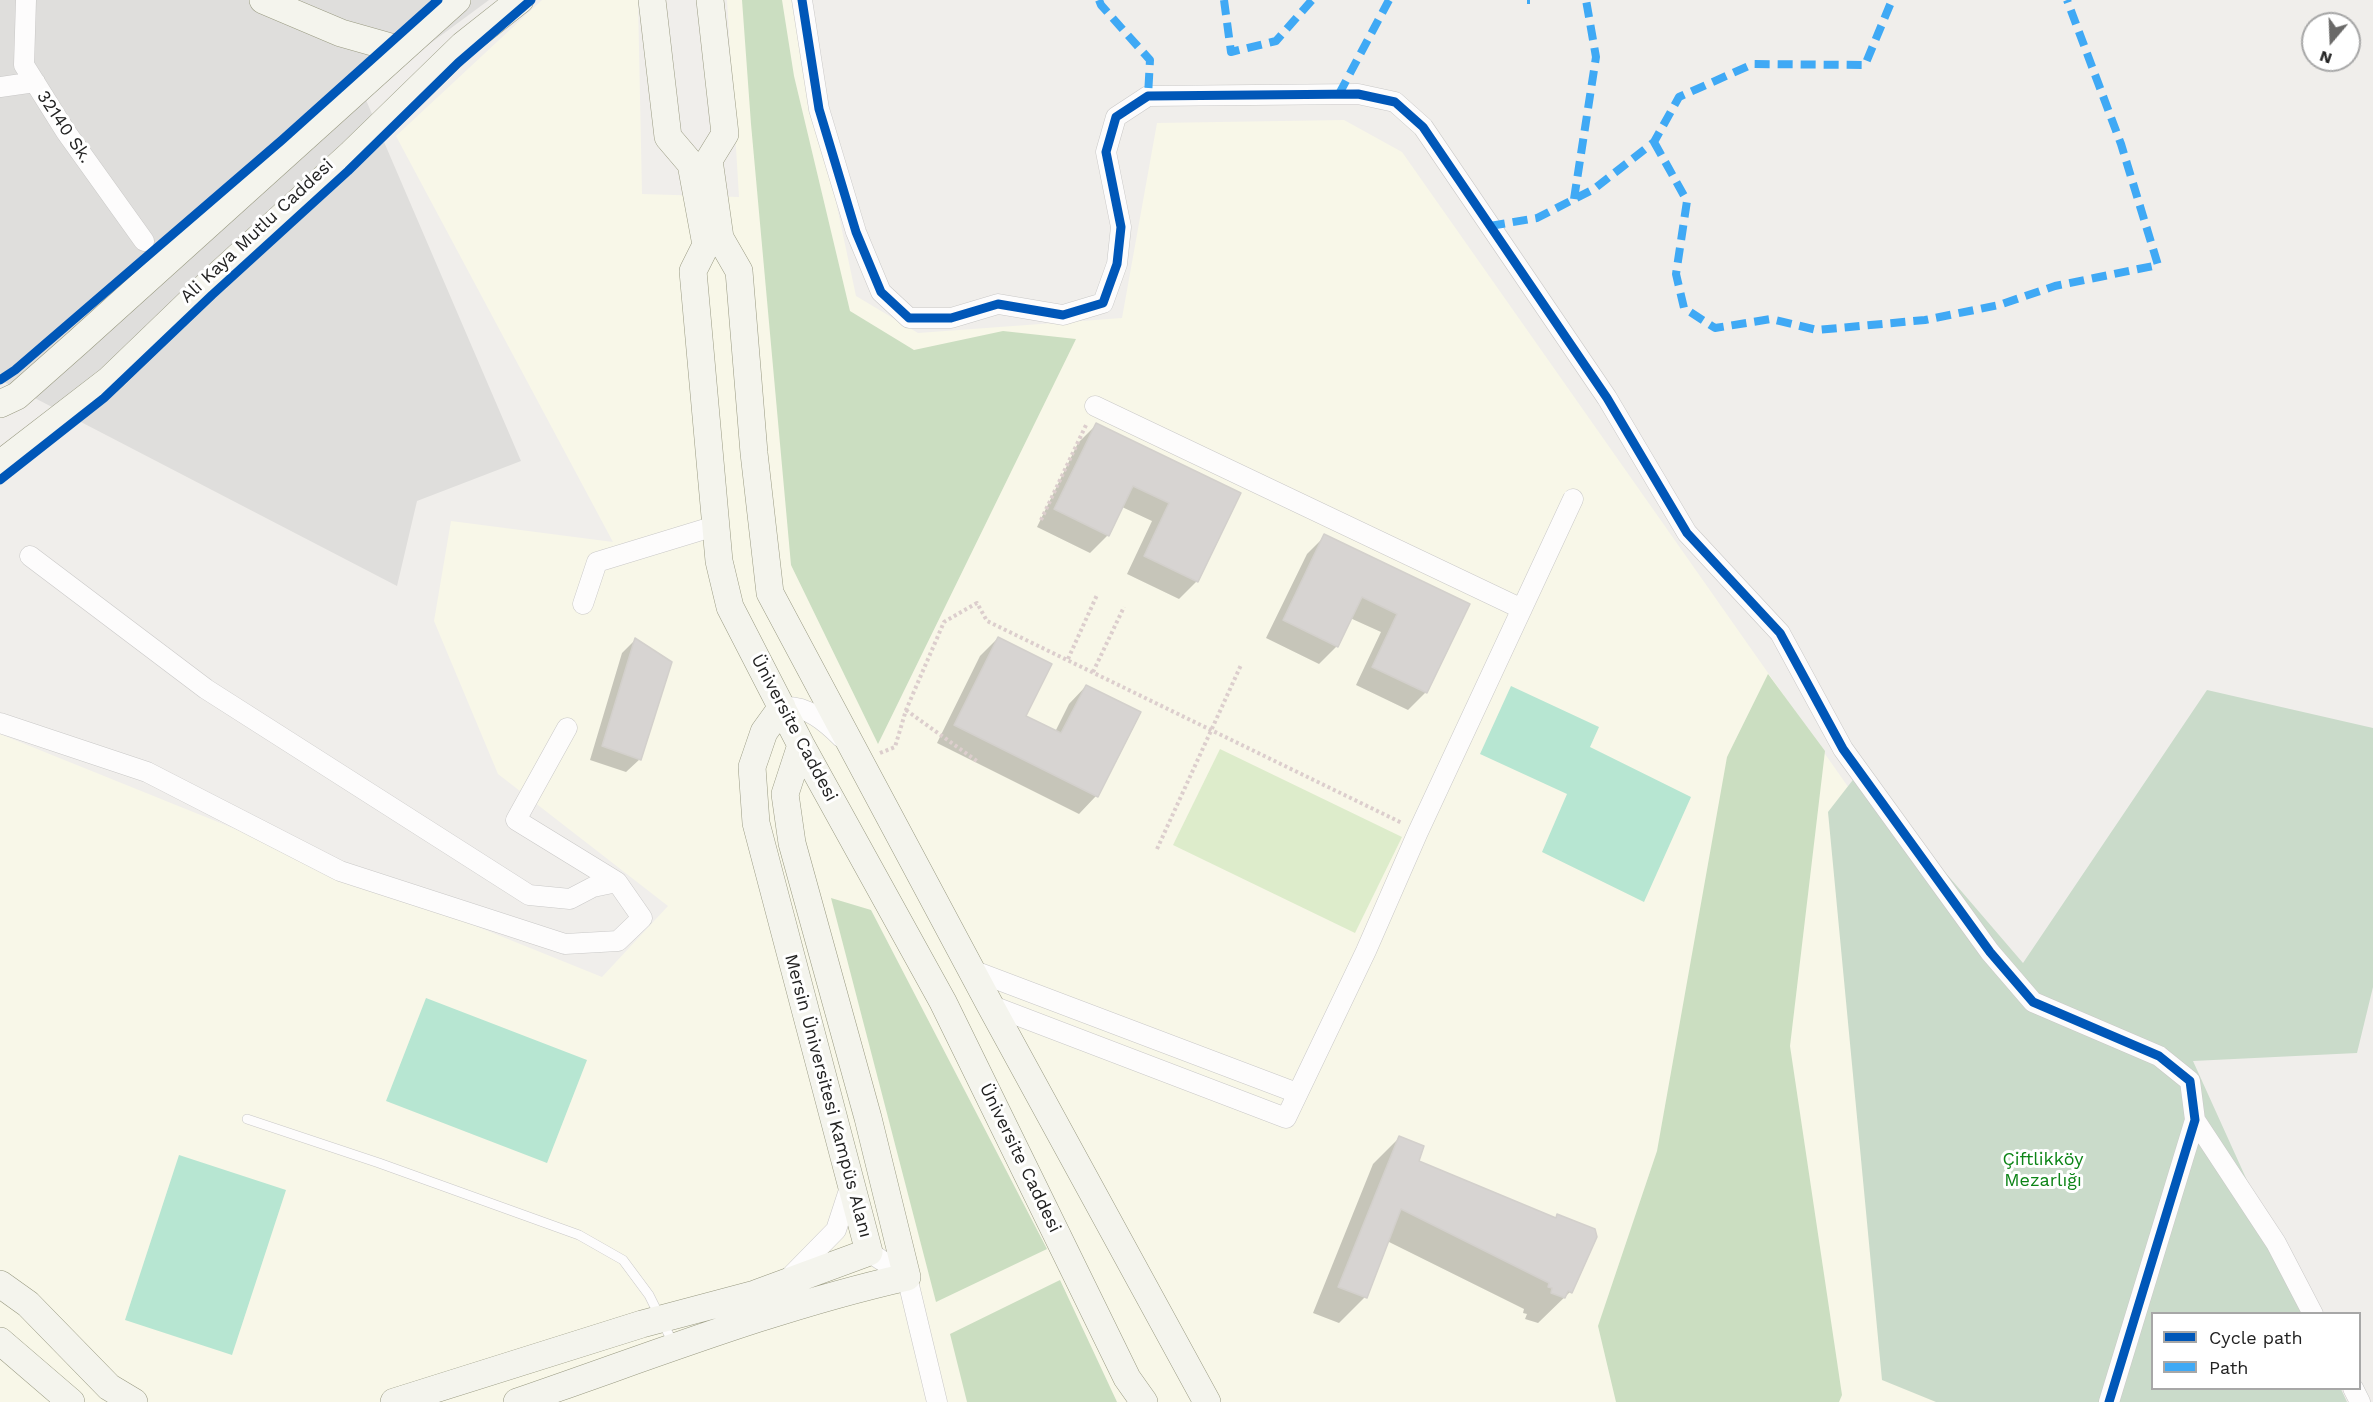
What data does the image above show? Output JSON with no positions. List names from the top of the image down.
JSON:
{
  "streets": {
    "main road": ["Ali Kaya Mutlu Caddesi", "Üniversite Caddesi", "Mersin Üniversitesi Kampüs Alanı"],
    "street": ["32140 Sk."]
  },
  "crossings": [
    ["Üniversite Caddesi", "Mersin Üniversitesi Kampüs Alanı"]
  ],
  "parks": ["Çiftlikköy Mezarlığı"],
  "legend": ["Cycle path", "Path"],
  "north": "bottom"
}
